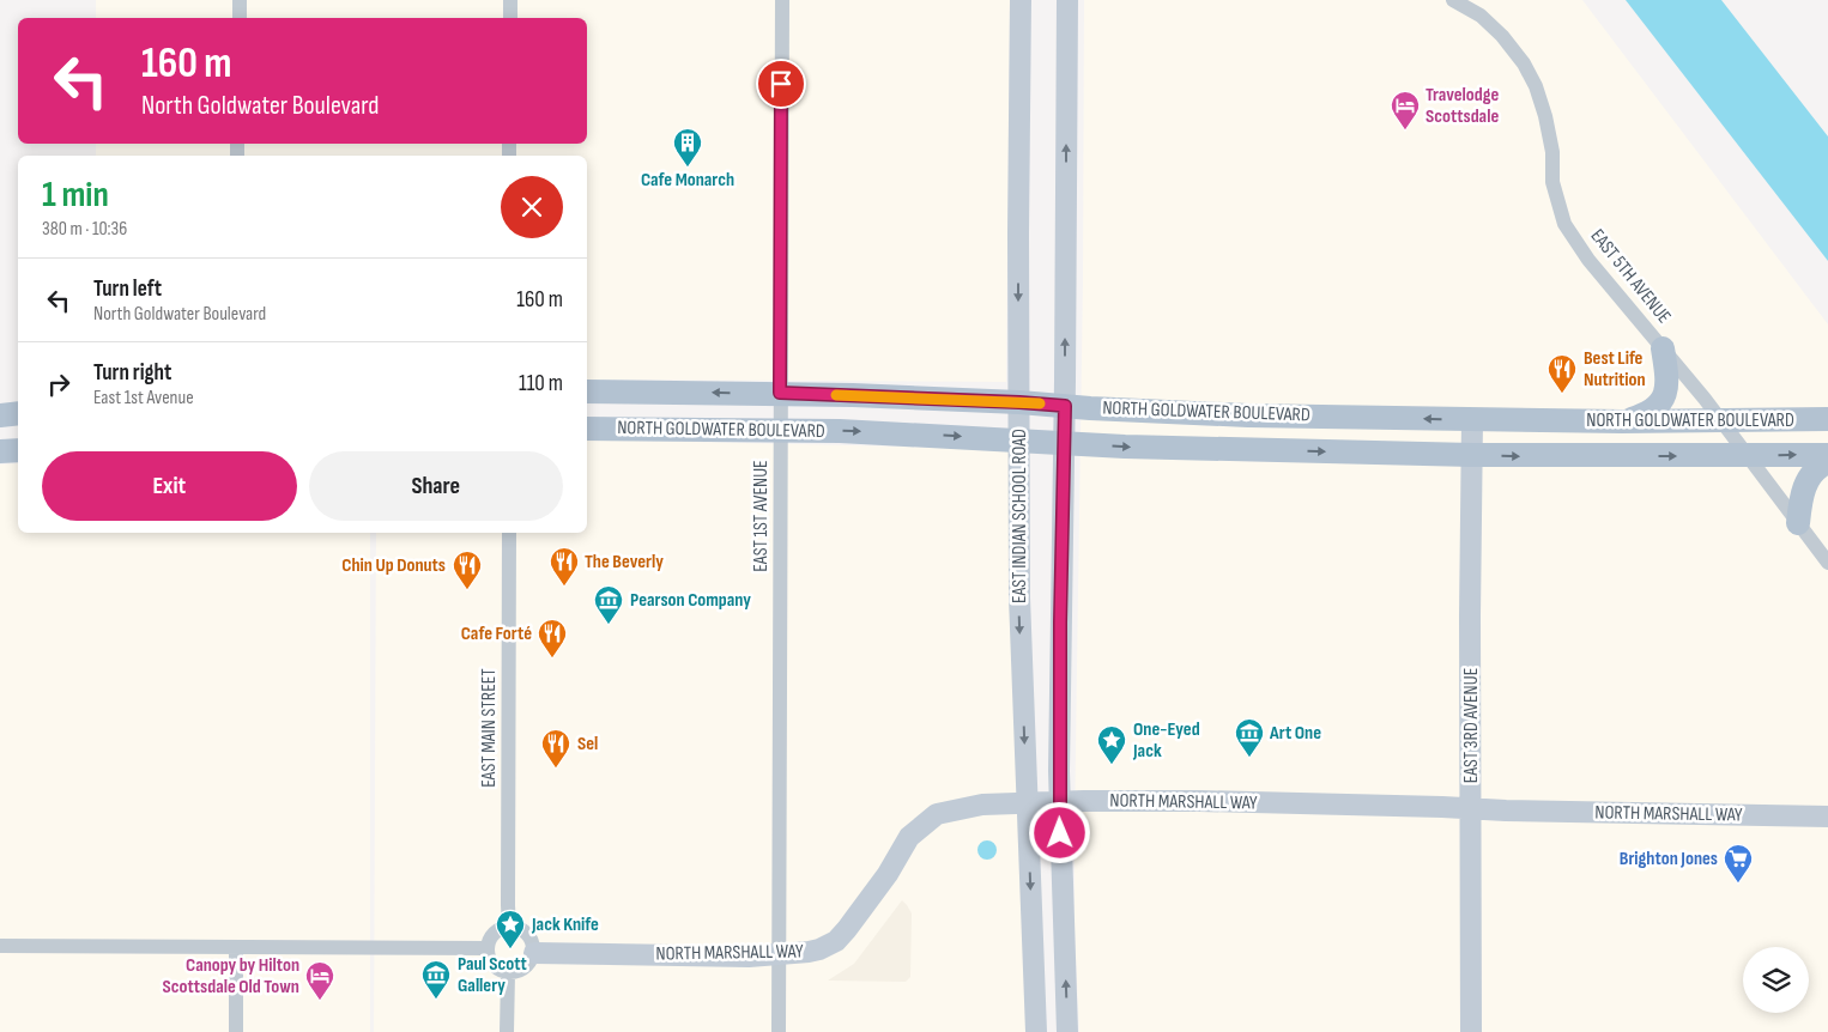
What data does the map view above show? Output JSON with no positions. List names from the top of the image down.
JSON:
{
  "streets": {
    "main road": [
      "NORTH GOLDWATER BOULEVARD",
      "EAST INDIAN SCHOOL ROAD",
      "EAST 3RD AVENUE",
      "NORTH MARSHALL WAY"
    ],
    "street": ["EAST 5TH AVENUE", "EAST 1ST AVENUE", "EAST MAIN STREET"]
  },
  "crossings": [
    ["EAST 5TH AVENUE", "NORTH GOLDWATER BOULEVARD"],
    ["NORTH GOLDWATER BOULEVARD", "EAST 1ST AVENUE"],
    ["NORTH GOLDWATER BOULEVARD", "EAST INDIAN SCHOOL ROAD"],
    ["NORTH GOLDWATER BOULEVARD", "EAST 3RD AVENUE"],
    ["EAST 1ST AVENUE", "NORTH MARSHALL WAY"],
    ["EAST INDIAN SCHOOL ROAD", "NORTH MARSHALL WAY"],
    ["EAST 3RD AVENUE", "NORTH MARSHALL WAY"],
    ["EAST MAIN STREET", "NORTH MARSHALL WAY"]
  ],
  "places": {
    "hotel": ["Travelodge Scottsdale", "Canopy by Hilton Scottsdale Old Town"],
    "building": ["Cafe Monarch"],
    "restaurant": [
      "Best Life Nutrition",
      "The Beverly",
      "Chin Up Donuts",
      "Cafe Forté",
      "Sel"
    ],
    "museum": ["Pearson Company", "Art One", "Paul Scott Gallery"],
    "place": ["One-Eyed Jack", "Jack Knife"],
    "supermarket": ["Brighton Jones"]
  },
  "page": {
    "turn": ["160 m", "North Goldwater Boulevard"],
    "heading": ["1 min", "380 m · 10:36"],
    "list": [
      {
        "name": "Turn left",
        "note": "North Goldwater Boulevard",
        "value": "160 m"
      },
      {
        "name": "Turn right",
        "note": "East 1st Avenue",
        "value": "110 m"
      }
    ],
    "buttons": ["Exit", "Share"]
  }
}
